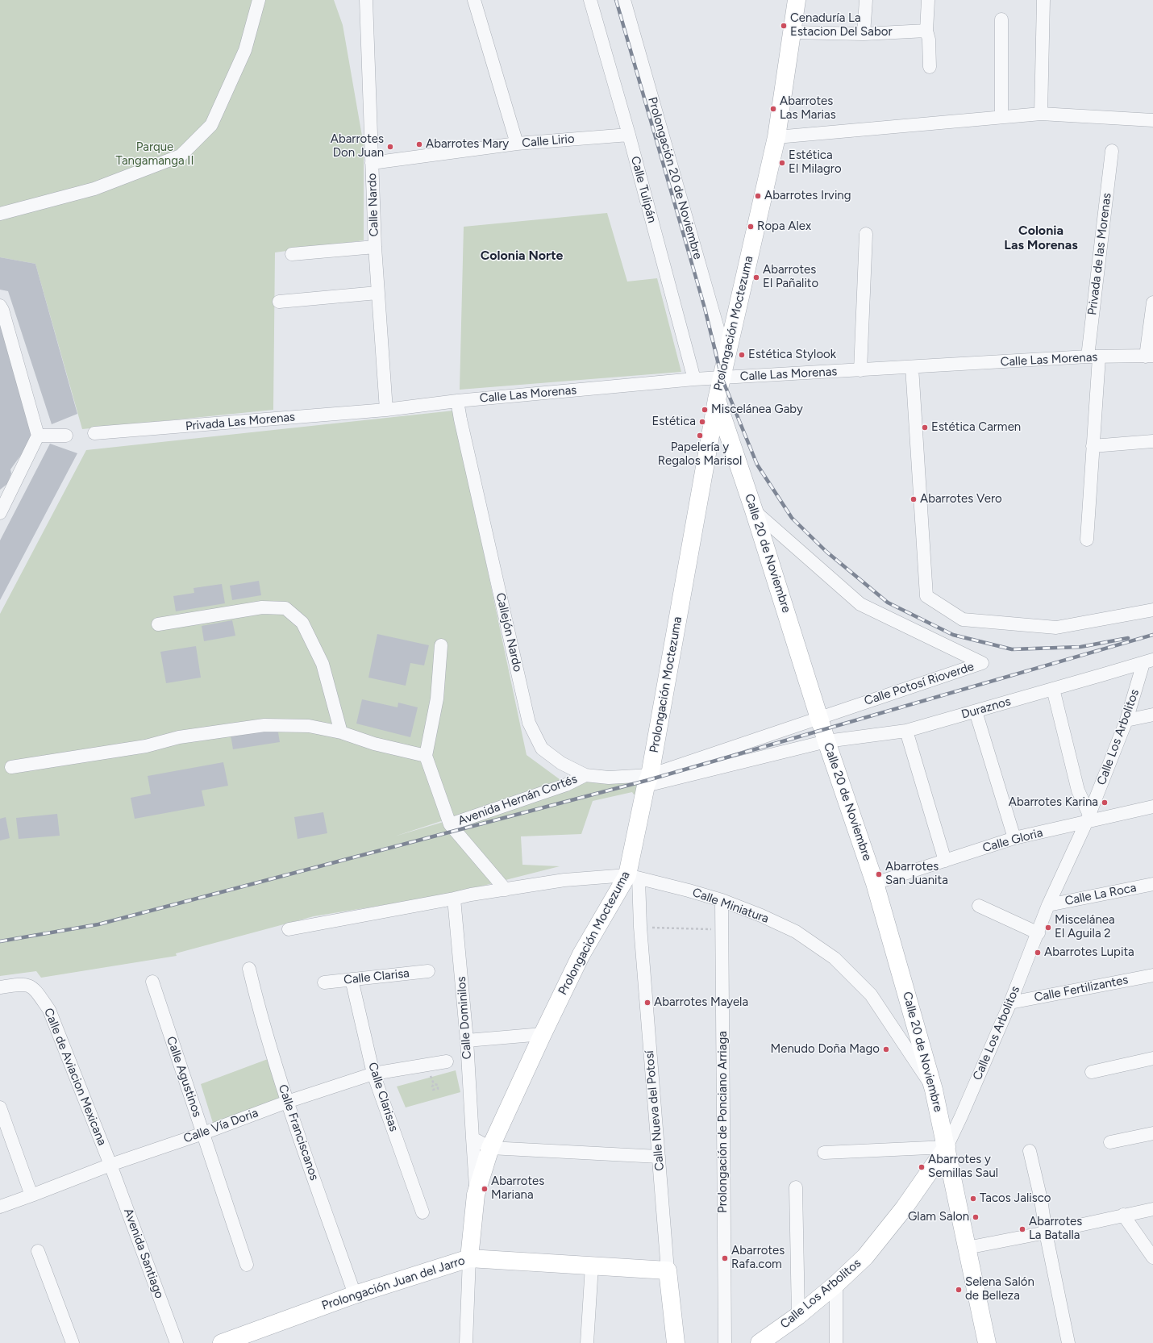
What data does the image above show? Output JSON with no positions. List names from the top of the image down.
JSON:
{
  "streets": {
    "main road": [
      "Prolongación Moctezuma",
      "Calle 20 de Noviembre",
      "Calle Los Arbolitos",
      "Calle Nueva del Potosí",
      "Prolongación Juan del Jarro"
    ],
    "street": [
      "Calle Lirio",
      "Prolongación 20 de Noviembre",
      "Calle Tulipán",
      "Calle Nardo",
      "Privada de las Morenas",
      "Calle Las Morenas",
      "Privada Las Morenas",
      "Callejón Nardo",
      "Calle Potosí Rioverde",
      "Duraznos",
      "Avenida Hernán Cortés",
      "Calle Gloria",
      "Calle La Roca",
      "Calle Miniatura",
      "Calle Clarisa",
      "Calle Fertilizantes",
      "Calle Dominilos",
      "Calle de Aviacion Mexicana",
      "Calle Agustinos",
      "Calle Clarisas",
      "Prolongación de Ponciano Arriaga",
      "Calle Vía Doria",
      "Calle Franciscanos",
      "Avenida Santiago"
    ]
  },
  "crossings": [
    ["Calle Lirio", "Calle Tulipán"],
    ["Calle Lirio", "Calle Nardo"],
    ["Prolongación 20 de Noviembre", "Prolongación Moctezuma"],
    ["Calle Tulipán", "Calle Las Morenas"],
    ["Calle Nardo", "Calle Las Morenas"],
    ["Calle Nardo", "Privada Las Morenas"],
    ["Privada de las Morenas", "Calle Las Morenas"],
    ["Prolongación Moctezuma", "Calle Las Morenas"],
    ["Prolongación Moctezuma", "Calle 20 de Noviembre"],
    ["Prolongación Moctezuma", "Callejón Nardo"],
    ["Prolongación Moctezuma", "Calle Potosí Rioverde"],
    ["Prolongación Moctezuma", "Calle Miniatura"],
    ["Prolongación Moctezuma", "Calle Dominilos"],
    ["Prolongación Moctezuma", "Calle Nueva del Potosí"],
    ["Prolongación Moctezuma", "Prolongación Juan del Jarro"],
    ["Calle Las Morenas", "Privada Las Morenas"],
    ["Calle Las Morenas", "Callejón Nardo"],
    ["Calle 20 de Noviembre", "Calle Potosí Rioverde"],
    ["Calle 20 de Noviembre", "Duraznos"],
    ["Calle 20 de Noviembre", "Calle Los Arbolitos"],
    ["Calle 20 de Noviembre", "Calle Gloria"],
    ["Calle 20 de Noviembre", "Calle Miniatura"],
    ["Callejón Nardo", "Calle Potosí Rioverde"],
    ["Callejón Nardo", "Avenida Hernán Cortés"],
    ["Duraznos", "Calle Los Arbolitos"],
    ["Calle Los Arbolitos", "Calle Gloria"],
    ["Calle Los Arbolitos", "Calle La Roca"],
    ["Calle Los Arbolitos", "Calle Fertilizantes"],
    ["Calle Miniatura", "Calle Dominilos"],
    ["Calle Miniatura", "Calle Nueva del Potosí"],
    ["Calle Miniatura", "Prolongación de Ponciano Arriaga"],
    ["Calle Clarisa", "Calle Clarisas"],
    ["Calle de Aviacion Mexicana", "Calle Vía Doria"],
    ["Calle de Aviacion Mexicana", "Avenida Santiago"],
    ["Calle Agustinos", "Calle Vía Doria"],
    ["Calle Clarisas", "Calle Vía Doria"],
    ["Calle Nueva del Potosí", "Prolongación Juan del Jarro"],
    ["Calle Vía Doria", "Calle Franciscanos"],
    ["Calle Vía Doria", "Avenida Santiago"],
    ["Calle Franciscanos", "Prolongación Juan del Jarro"]
  ],
  "districts": ["Colonia Las Morenas", "Colonia Norte"],
  "parks": ["Parque Tangamanga II"],
  "places": [
    "Cenaduría La Estacion Del Sabor",
    "Abarrotes Las Marias",
    "Abarrotes Mary",
    "Abarrotes Don Juan",
    "Estética El Milagro",
    "Abarrotes Irving",
    "Ropa Alex",
    "Abarrotes El Pañalito",
    "Estética Stylook",
    "Miscelánea Gaby",
    "Estética",
    "Estética Carmen",
    "Papelería y Regalos Marisol",
    "Abarrotes Vero",
    "Abarrotes Karina",
    "Abarrotes San Juanita",
    "Miscelánea El Aguila 2",
    "Abarrotes Lupita",
    "Abarrotes Mayela",
    "Menudo Doña Mago",
    "Abarrotes y Semillas Saul",
    "Abarrotes Mariana",
    "Tacos Jalisco",
    "Glam Salon",
    "Abarrotes La Batalla",
    "Abarrotes Rafa.com",
    "Selena Salón de Belleza"
  ]
}
